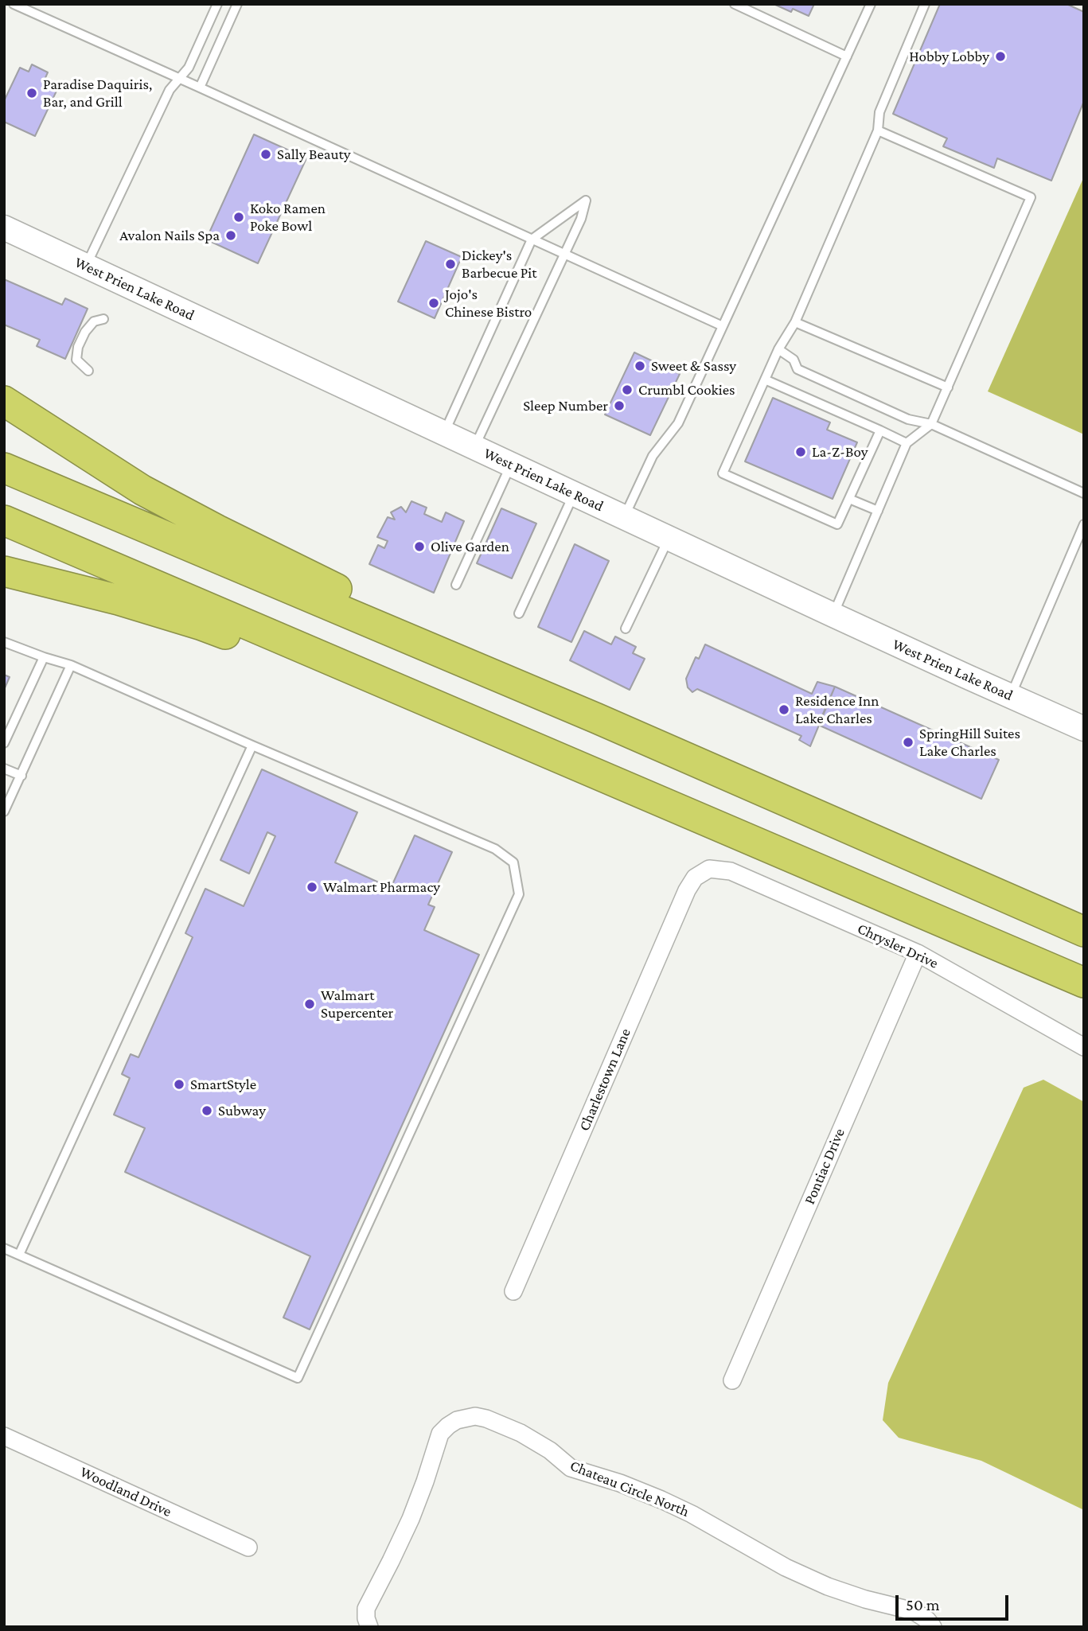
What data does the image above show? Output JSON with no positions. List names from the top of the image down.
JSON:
{
  "streets": {
    "street": [
      "West Prien Lake Road",
      "Chrysler Drive",
      "Charlestown Lane",
      "Pontiac Drive",
      "Chateau Circle North",
      "Woodland Drive"
    ]
  },
  "crossings": [
    ["Chrysler Drive", "Charlestown Lane"],
    ["Chrysler Drive", "Pontiac Drive"]
  ],
  "places": [
    "Hobby Lobby",
    "Paradise Daquiris, Bar, and Grill",
    "Sally Beauty",
    "Koko Ramen Poke Bowl",
    "Avalon Nails Spa",
    "Dickey's Barbecue Pit",
    "Jojo's Chinese Bistro",
    "Sweet & Sassy",
    "Crumbl Cookies",
    "Sleep Number",
    "La-Z-Boy",
    "Olive Garden",
    "Residence Inn Lake Charles",
    "SpringHill Suites Lake Charles",
    "Walmart Pharmacy",
    "Walmart Supercenter",
    "SmartStyle",
    "Subway"
  ],
  "scale_bar": "50 m"
}
